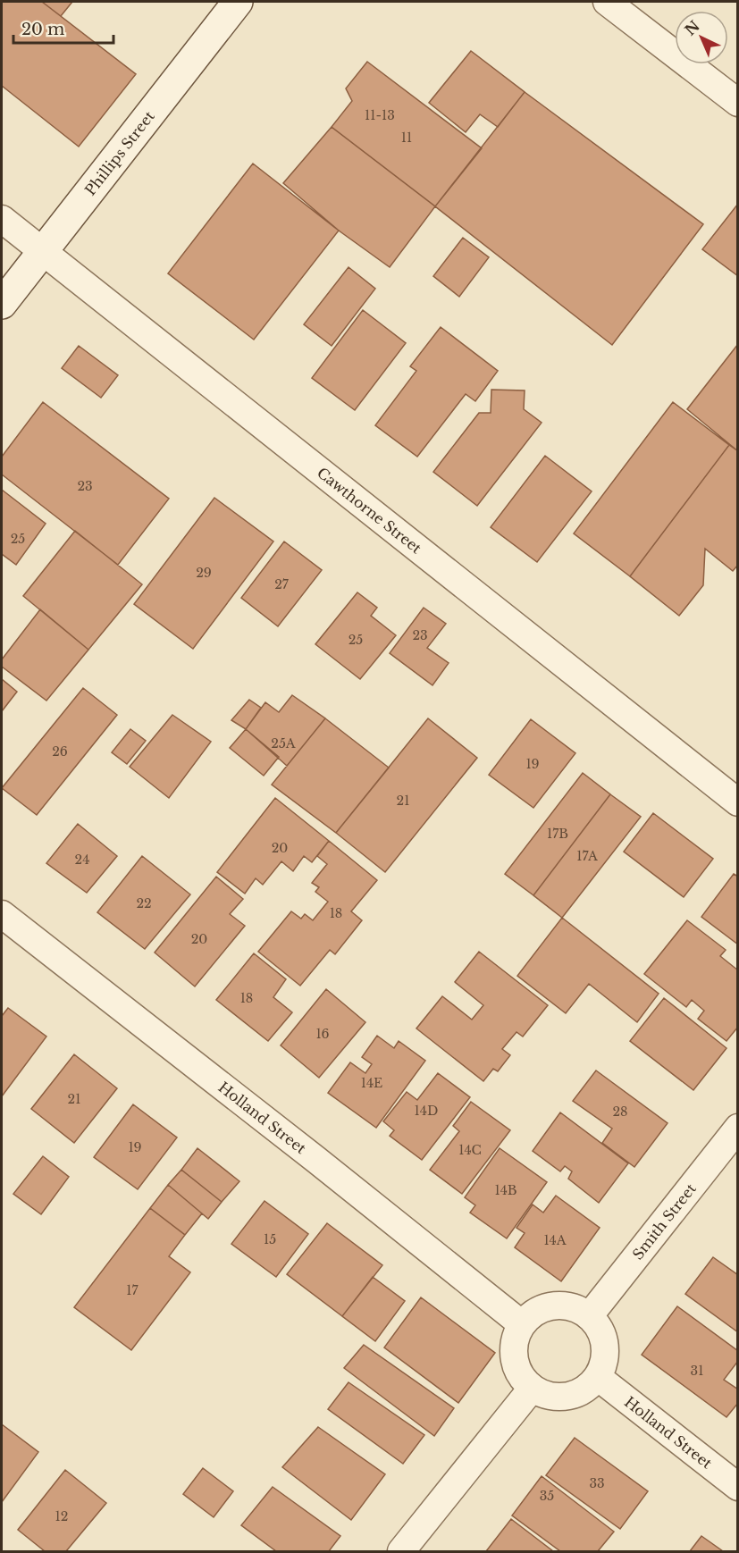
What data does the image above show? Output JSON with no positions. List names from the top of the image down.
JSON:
{
  "streets": {
    "street": [
      "Phillips Street",
      "Cawthorne Street",
      "Holland Street",
      "Smith Street"
    ]
  },
  "crossings": [
    ["Phillips Street", "Cawthorne Street"],
    ["Holland Street", "Smith Street"]
  ],
  "house_numbers": [
    "11-13",
    "11",
    "23",
    "25",
    "29",
    "27",
    "23",
    "25",
    "25A",
    "26",
    "19",
    "21",
    "17B",
    "20",
    "17A",
    "24",
    "22",
    "18",
    "20",
    "18",
    "16",
    "14E",
    "21",
    "14D",
    "28",
    "19",
    "14C",
    "14B",
    "15",
    "14A",
    "17",
    "31",
    "33",
    "35",
    "12"
  ],
  "scale_bar": "20 m",
  "north": "top left"
}
